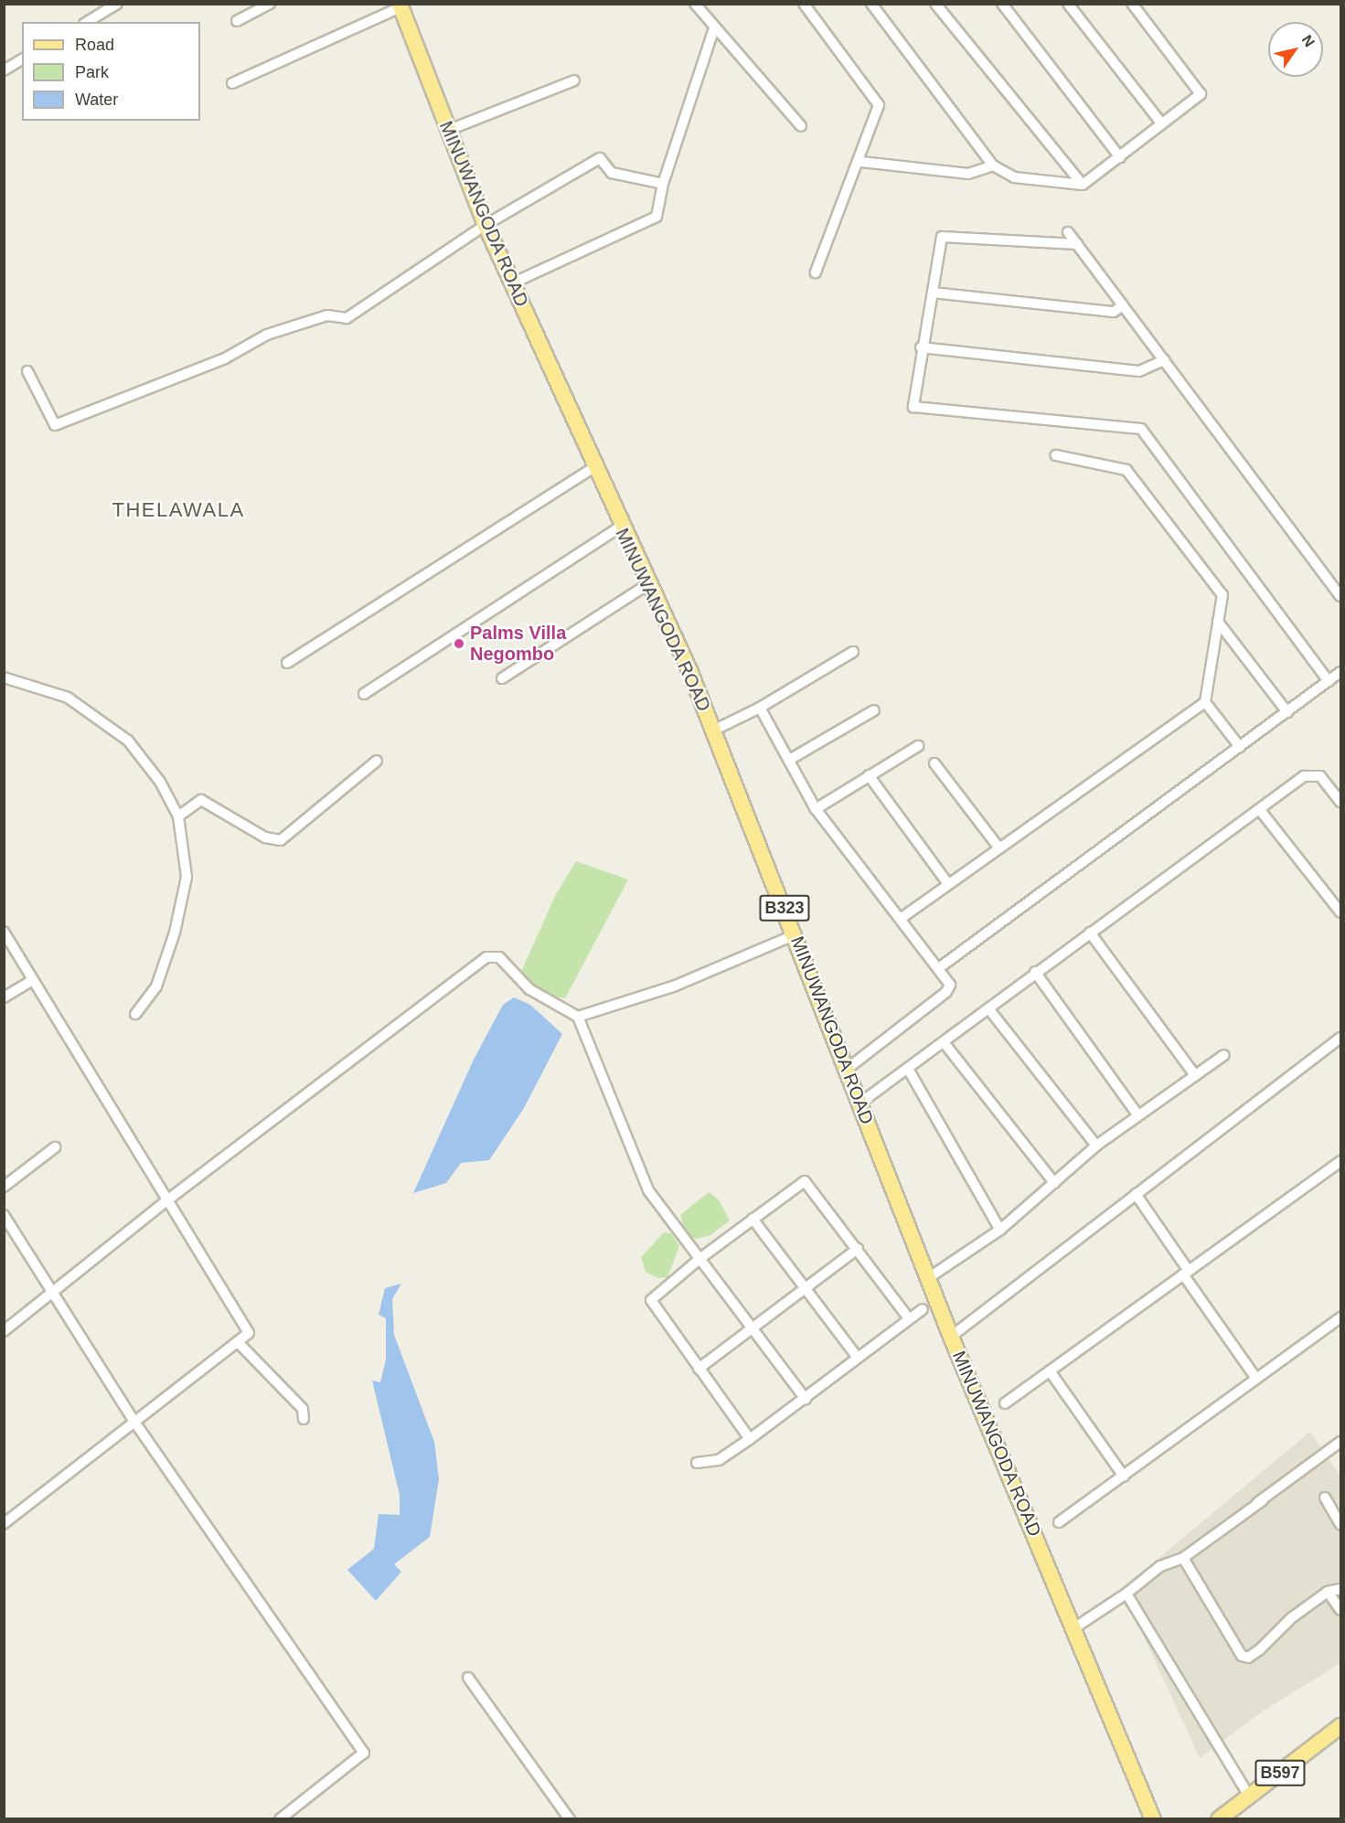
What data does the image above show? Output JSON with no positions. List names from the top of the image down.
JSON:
{
  "streets": {
    "main road": ["MINUWANGODA ROAD", "B323", "B597"]
  },
  "districts": ["THELAWALA"],
  "places": ["Palms Villa Negombo"],
  "legend": ["Road", "Park", "Water"],
  "north": "top right"
}
